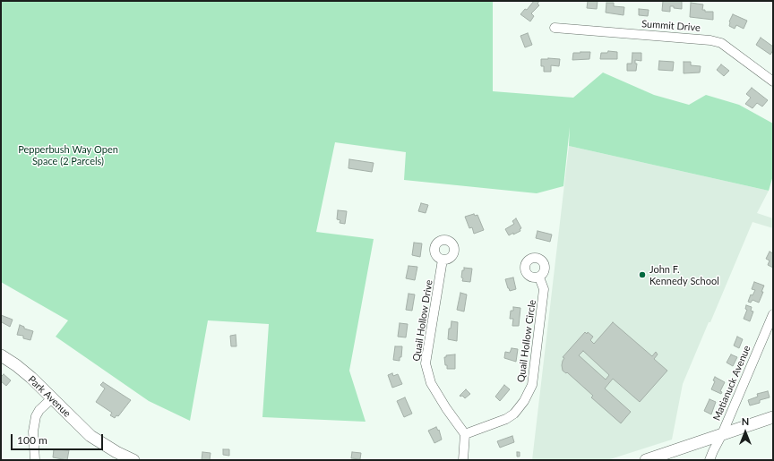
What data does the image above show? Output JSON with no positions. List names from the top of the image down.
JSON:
{
  "streets": {
    "main road": ["Park Avenue"],
    "street": [
      "Summit Drive",
      "Quail Hollow Drive",
      "Quail Hollow Circle",
      "Matianuck Avenue"
    ]
  },
  "crossings": [
    ["Quail Hollow Drive", "Quail Hollow Circle"]
  ],
  "parks": ["Pepperbush Way Open Space (2 Parcels)"],
  "places": ["John F. Kennedy School"],
  "scale_bar": "100 m",
  "north": "top"
}
